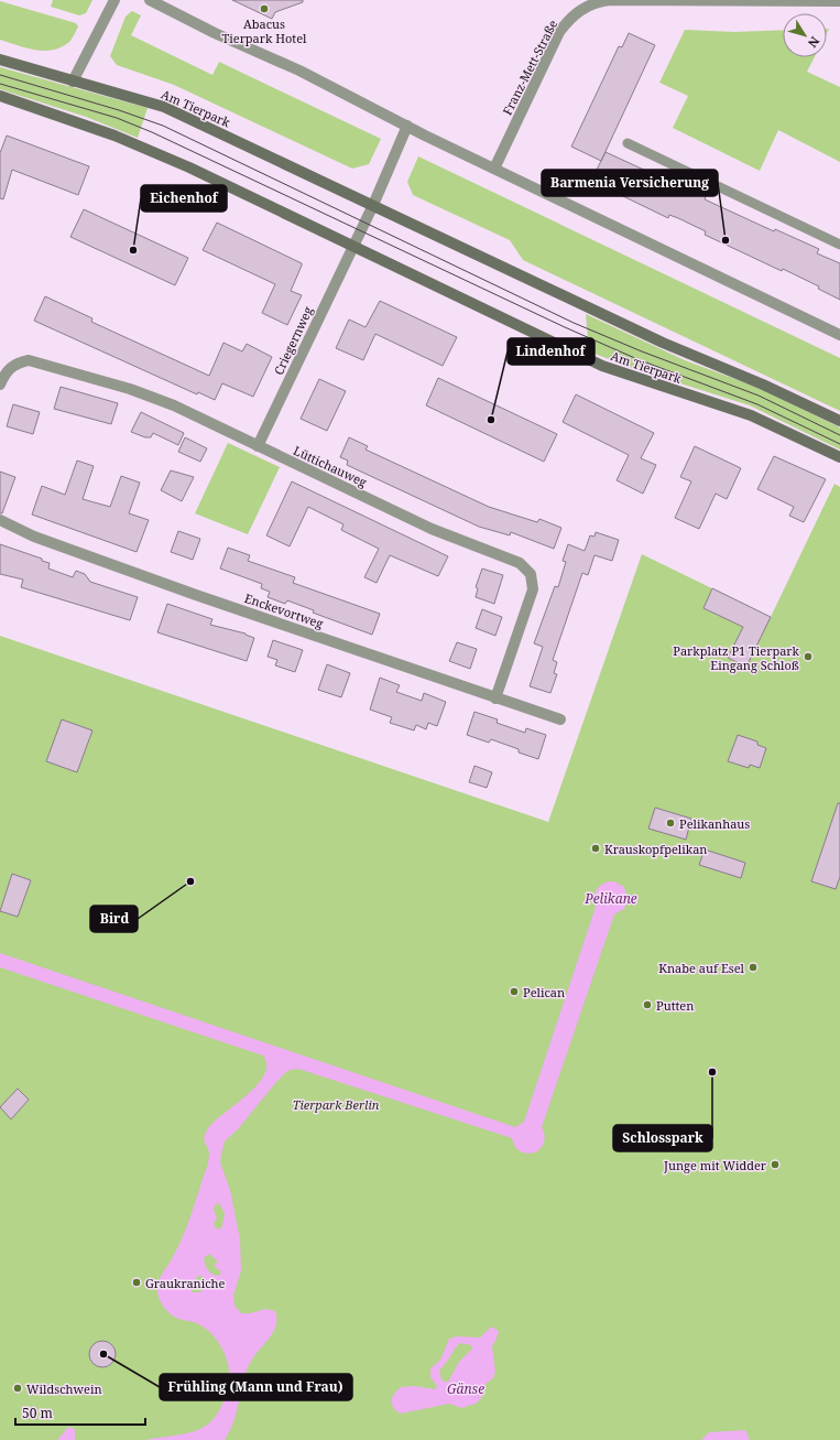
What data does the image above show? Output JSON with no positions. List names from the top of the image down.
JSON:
{
  "streets": {
    "main road": ["Am Tierpark"],
    "street": [
      "Franz-Mett-Straße",
      "Criegernweg",
      "Lüttichauweg",
      "Enckevortweg"
    ]
  },
  "crossings": [
    ["Am Tierpark", "Criegernweg"],
    ["Criegernweg", "Lüttichauweg"],
    ["Lüttichauweg", "Enckevortweg"]
  ],
  "water": ["Pelikane", "Gänse"],
  "parks": ["Tierpark Berlin"],
  "places": [
    "Abacus Tierpark Hotel",
    "Barmenia Versicherung",
    "Eichenhof",
    "Lindenhof",
    "Parkplatz P1 Tierpark Eingang Schloß",
    "Pelikanhaus",
    "Krauskopfpelikan",
    "Bird",
    "Knabe auf Esel",
    "Pelican",
    "Putten",
    "Schlosspark",
    "Junge mit Widder",
    "Graukraniche",
    "Frühling (Mann und Frau)",
    "Wildschwein"
  ],
  "scale_bar": "50 m",
  "north": "bottom right"
}
